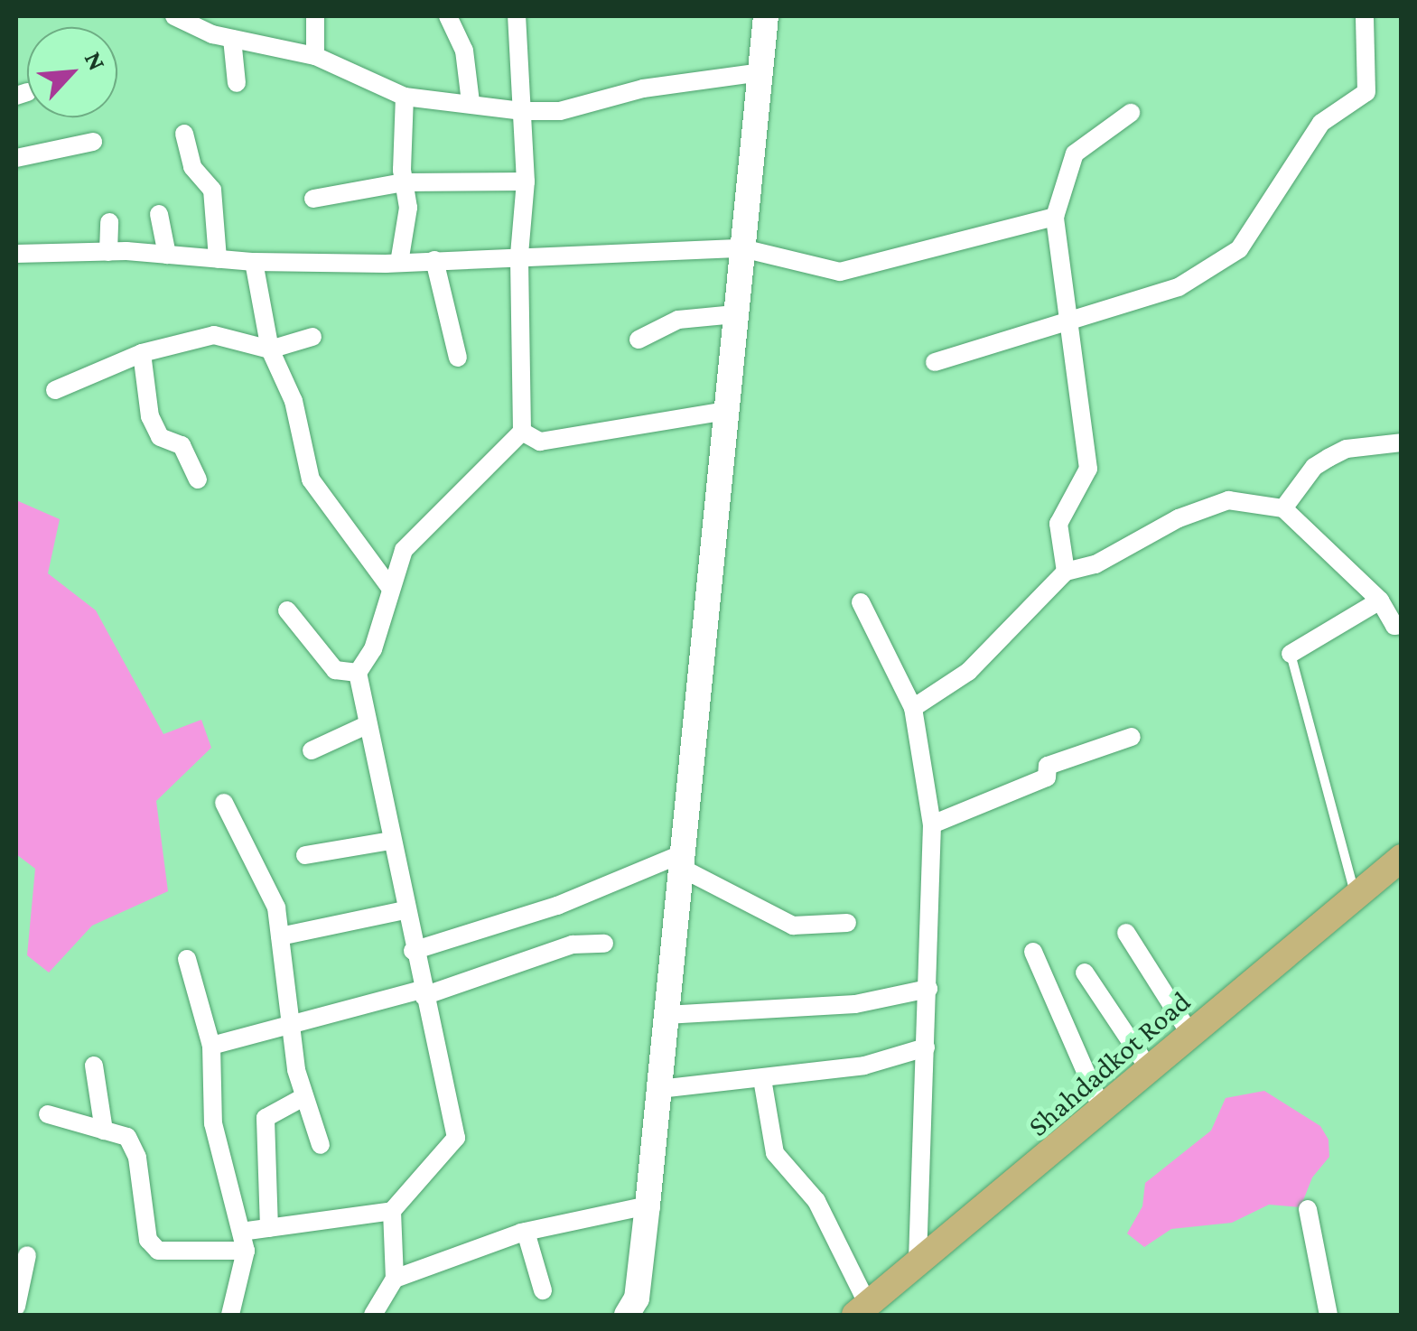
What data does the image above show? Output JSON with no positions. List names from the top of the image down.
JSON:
{
  "streets": {
    "main road": ["Shahdadkot Road"]
  },
  "north": "top right"
}
